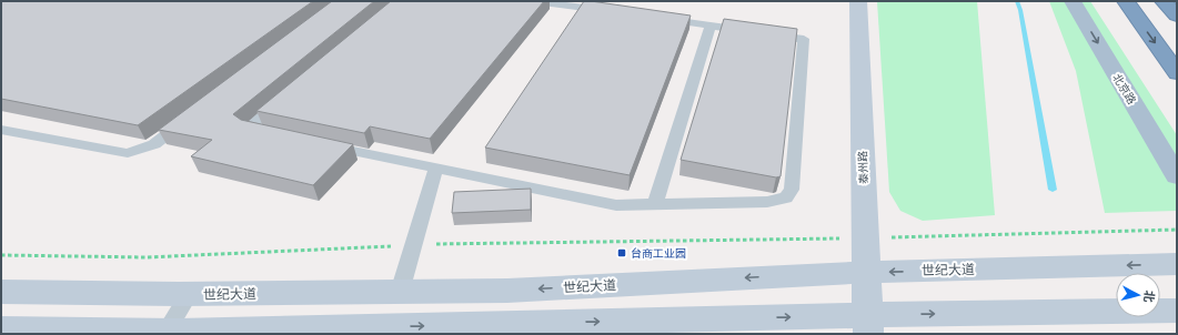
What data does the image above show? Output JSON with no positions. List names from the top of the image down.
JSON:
{
  "streets": {
    "main road": ["北京路"],
    "street": ["泰州路", "世纪大道"]
  },
  "crossings": [
    ["泰州路", "世纪大道"]
  ],
  "one_way": ["北京路"],
  "places": {
    "transit": ["台商工业园"]
  },
  "north": "right"
}
